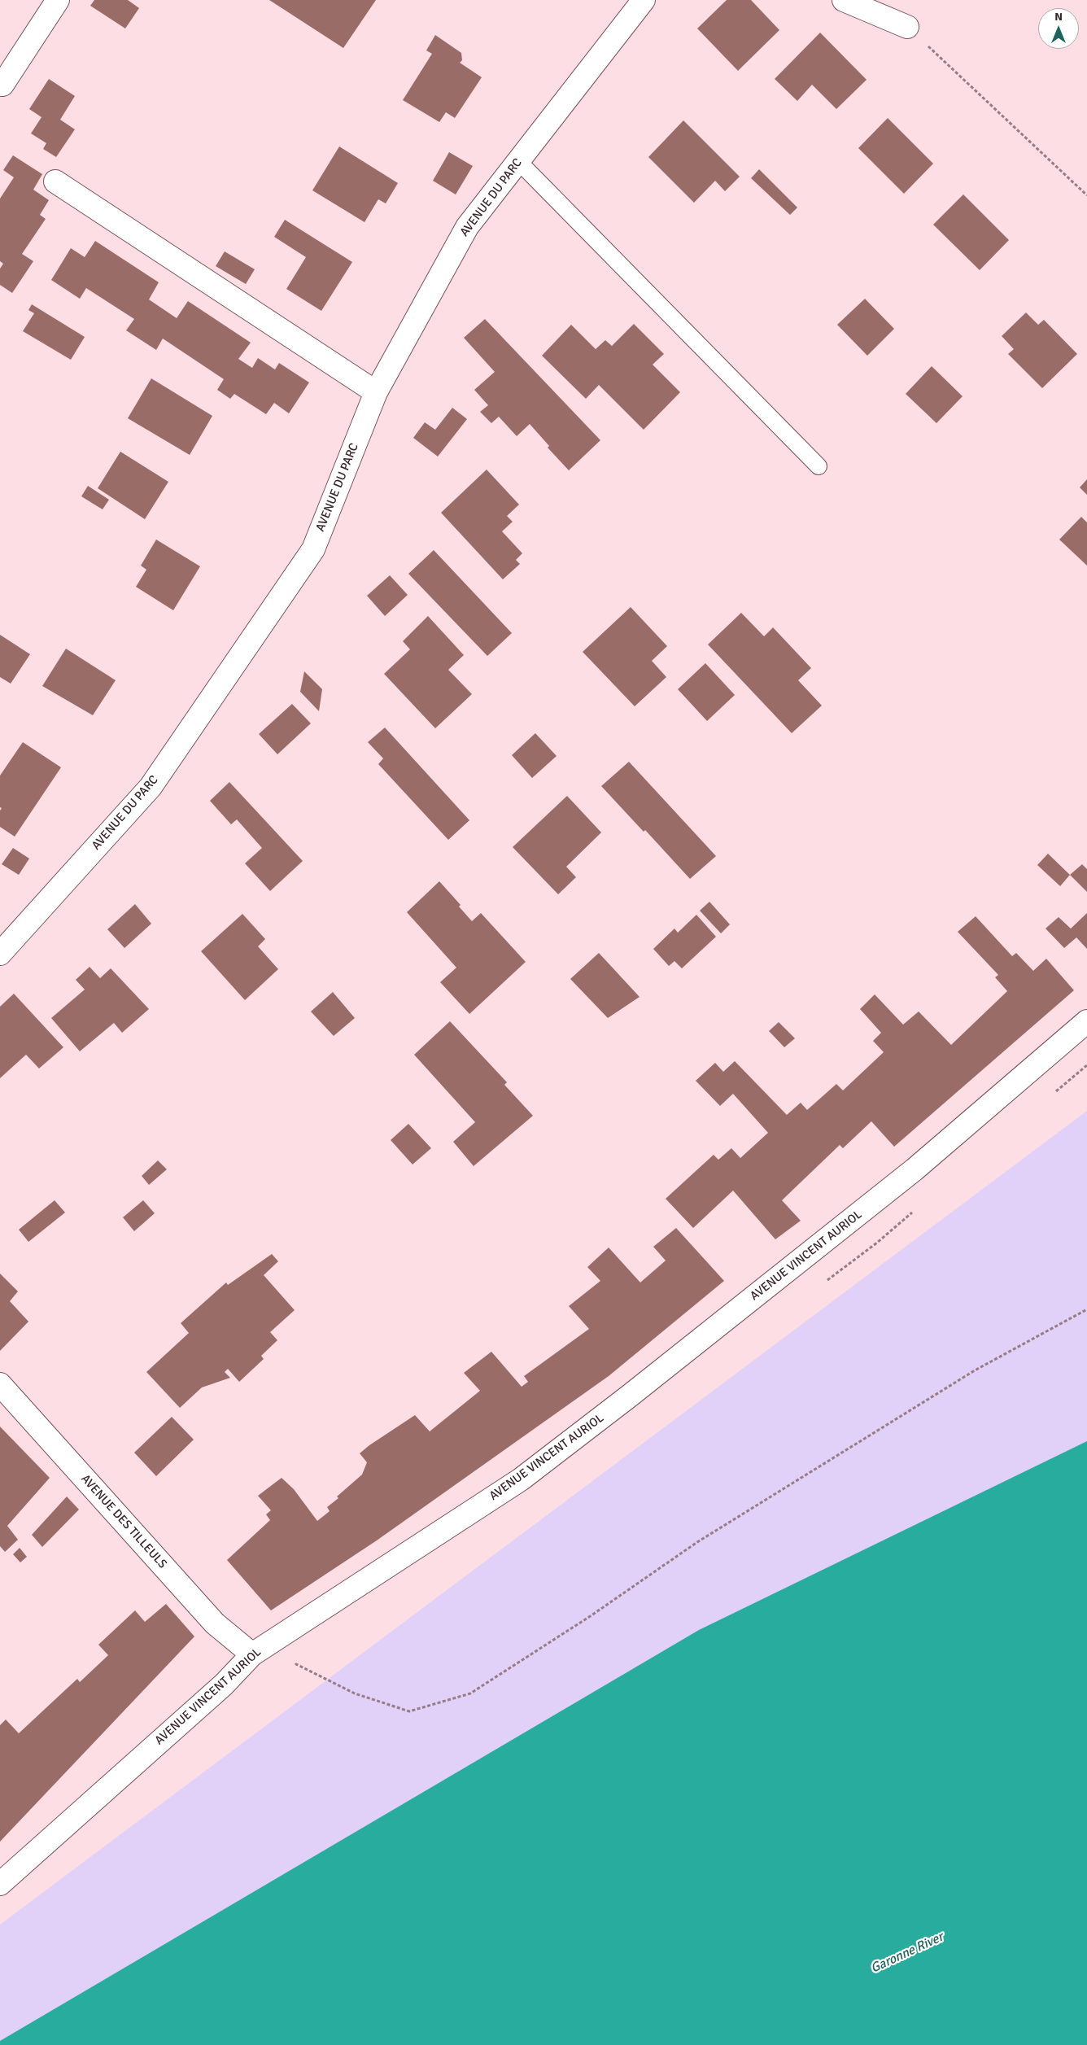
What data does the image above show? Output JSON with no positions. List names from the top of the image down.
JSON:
{
  "streets": {
    "street": ["AVENUE DU PARC", "AVENUE VINCENT AURIOL", "AVENUE DES TILLEULS"]
  },
  "crossings": [
    ["AVENUE VINCENT AURIOL", "AVENUE DES TILLEULS"]
  ],
  "water": ["Garonne River"],
  "north": "top"
}
